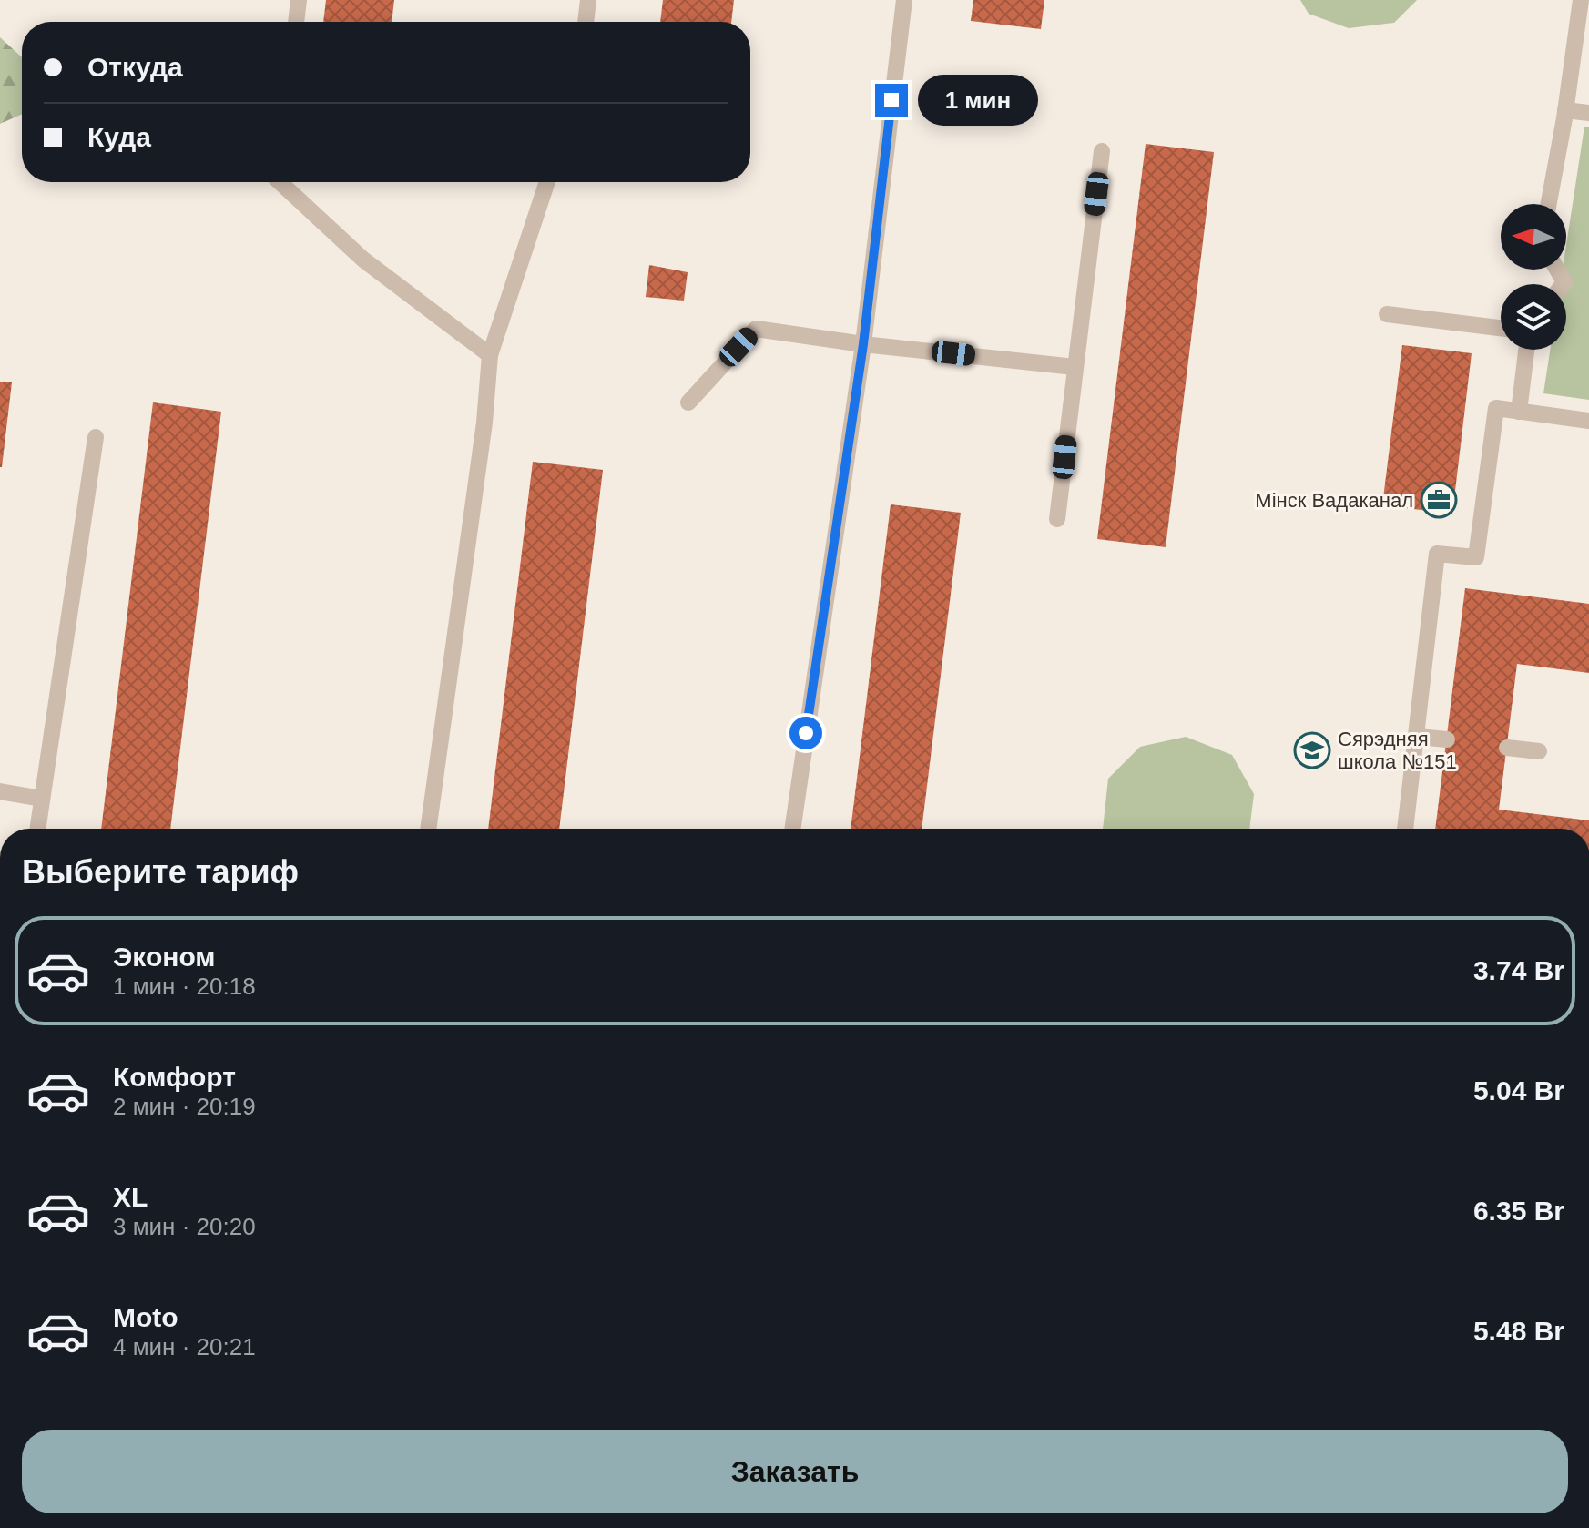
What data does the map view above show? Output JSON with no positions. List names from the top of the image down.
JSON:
{
  "places": {
    "office": ["Мінск Вадаканал"],
    "school or university": ["Сярэдняя школа №151"]
  },
  "north": "left",
  "page": {
    "banner": ["Откуда", "Куда"],
    "bubble": "1 мин",
    "heading": "Выберите тариф",
    "list": [
      {
        "name": "Эконом",
        "note": "1 мин · 20:18",
        "value": "3.74 Br"
      },
      {
        "name": "Комфорт",
        "note": "2 мин · 20:19",
        "value": "5.04 Br"
      },
      {
        "name": "XL",
        "note": "3 мин · 20:20",
        "value": "6.35 Br"
      },
      {
        "name": "Moto",
        "note": "4 мин · 20:21",
        "value": "5.48 Br"
      }
    ],
    "buttons": "Заказать"
  }
}
